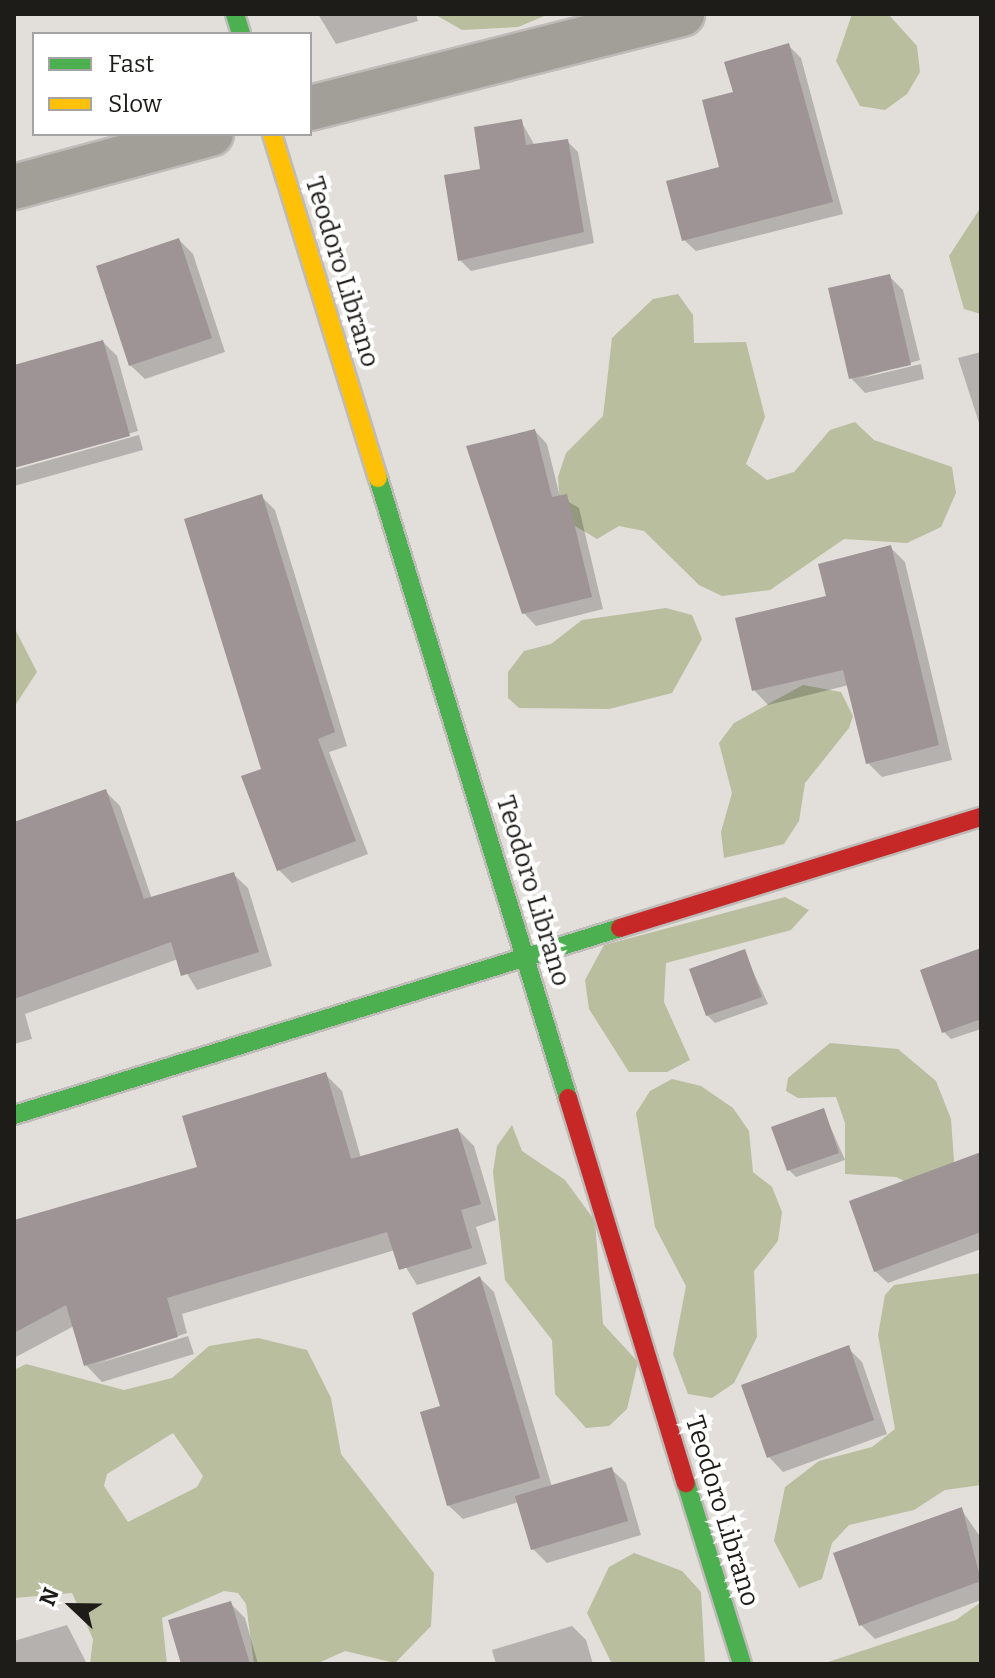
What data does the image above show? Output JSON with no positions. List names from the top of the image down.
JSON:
{
  "streets": {
    "main road": ["Teodoro Librano"]
  },
  "legend": ["Fast", "Slow"],
  "north": "left"
}
